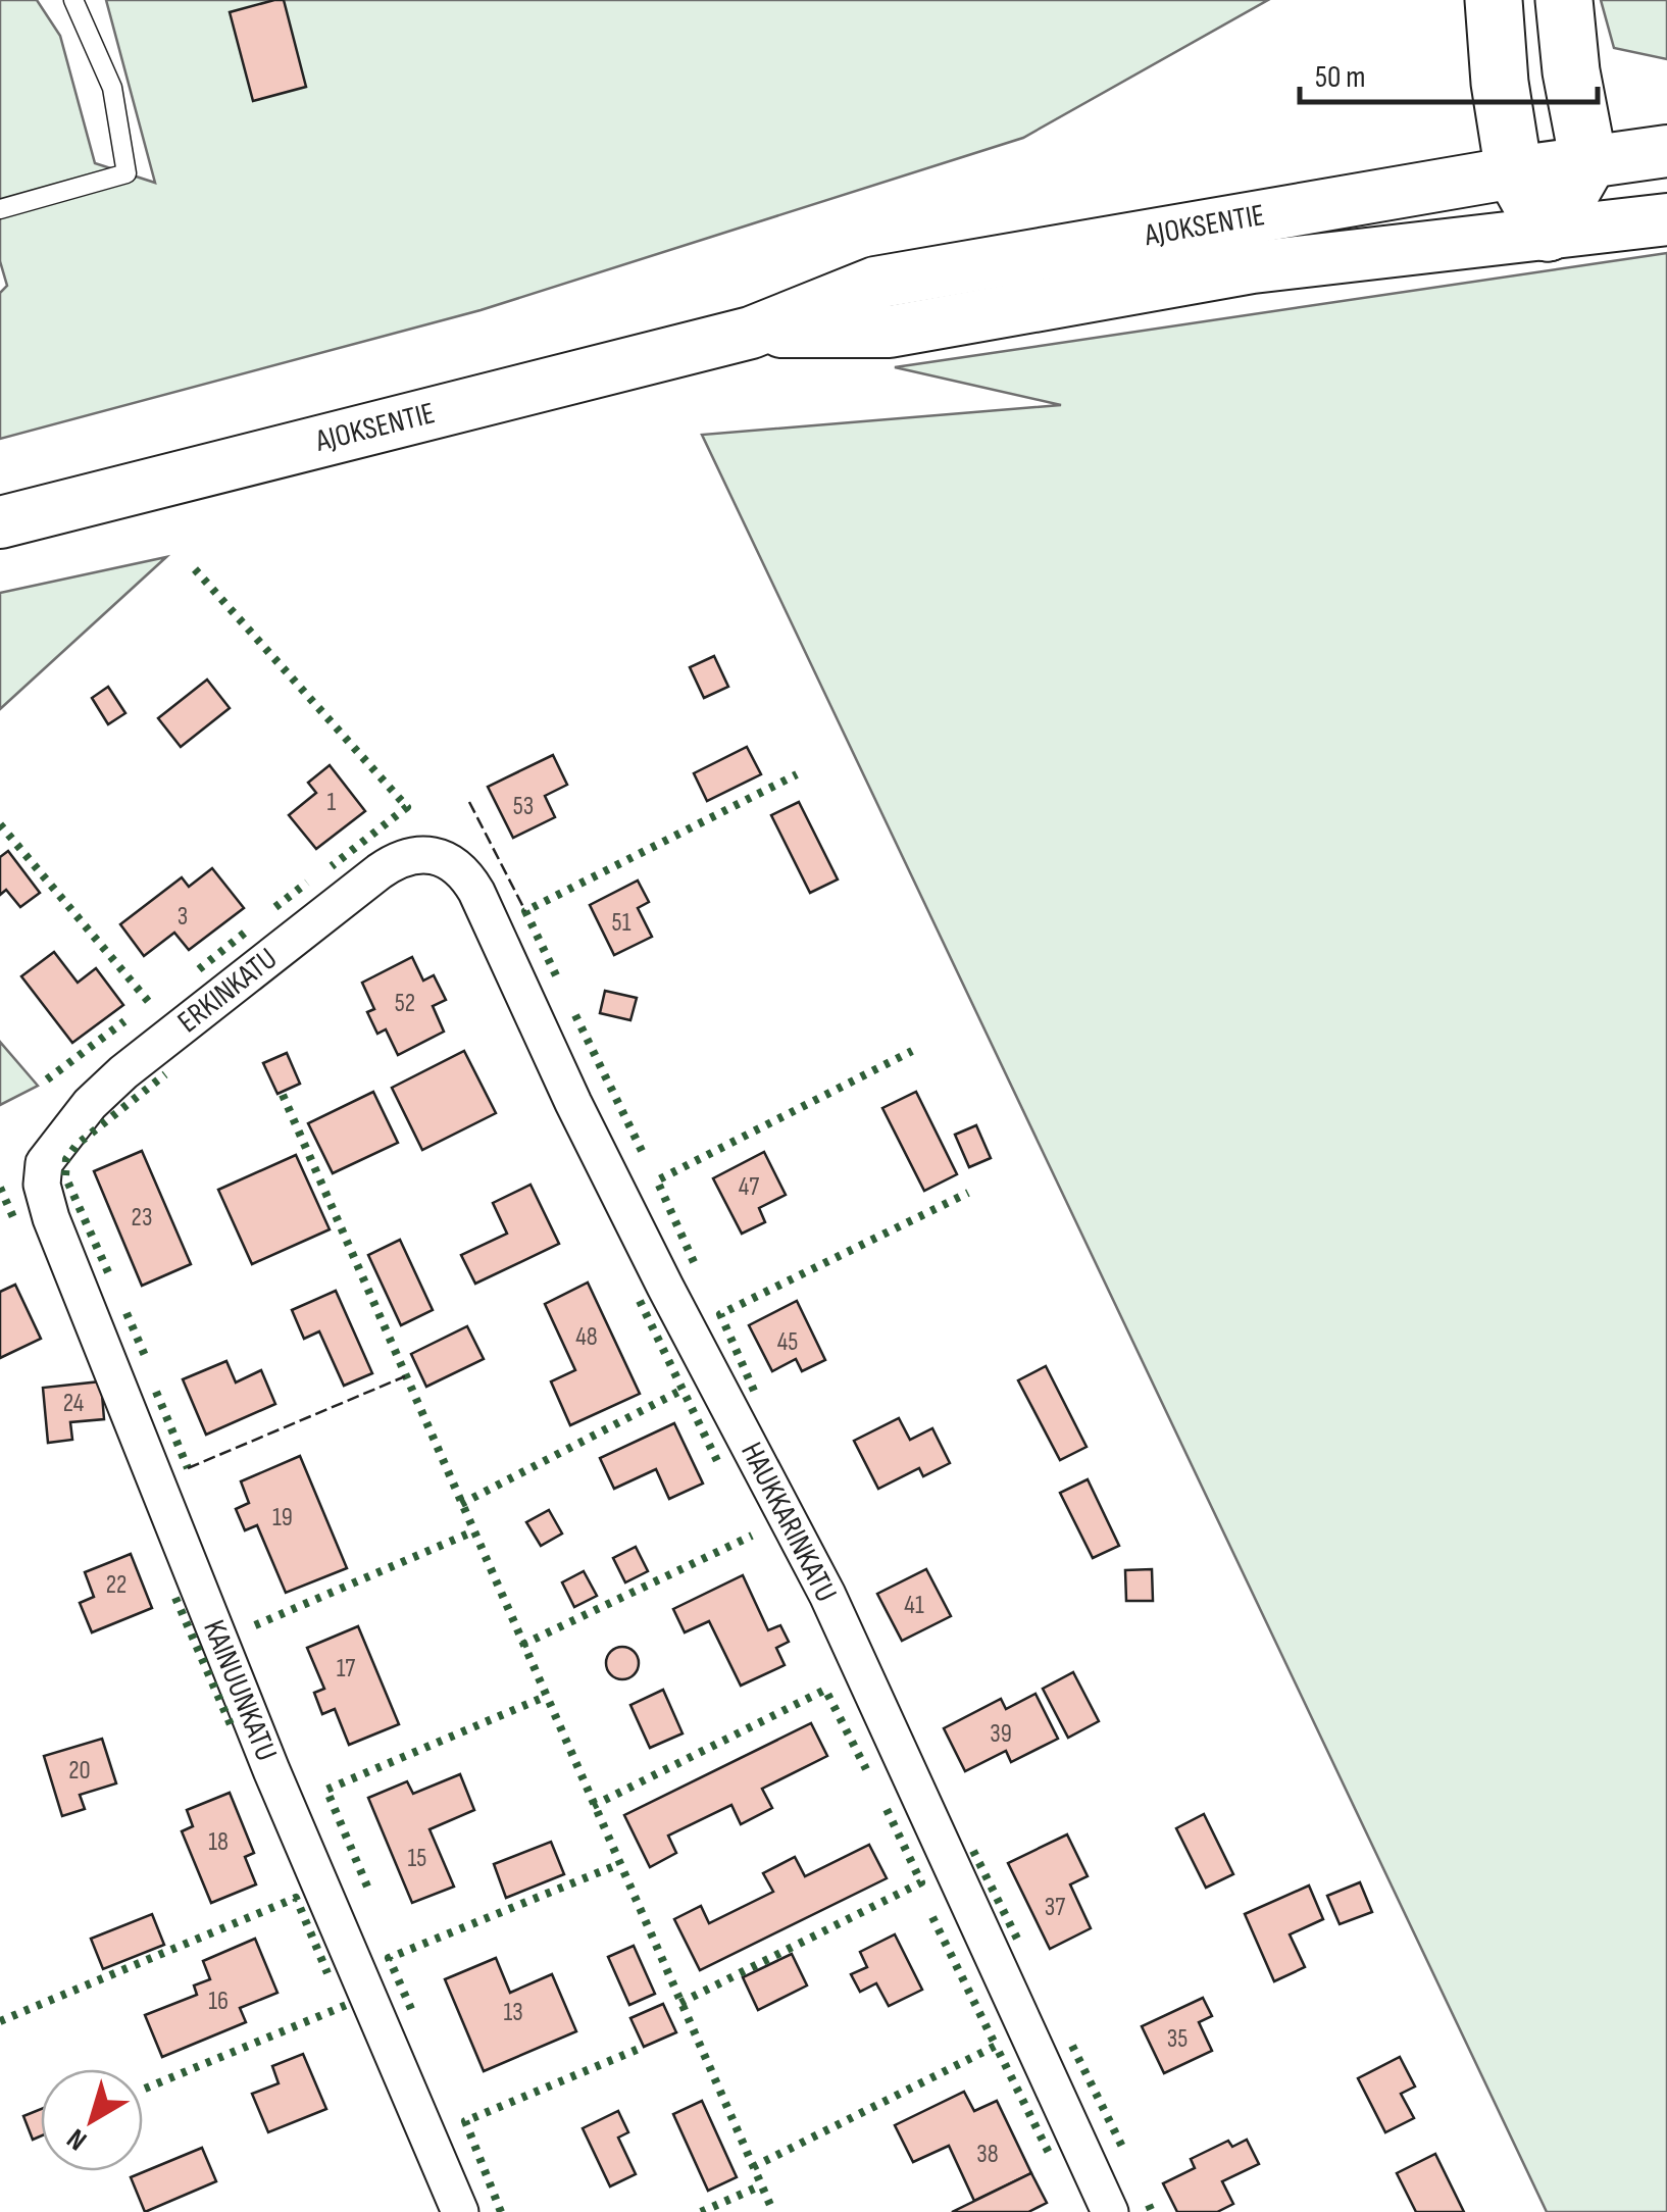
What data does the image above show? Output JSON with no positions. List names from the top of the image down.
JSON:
{
  "streets": {
    "main road": ["AJOKSENTIE"],
    "street": ["ERKINKATU", "HAUKKARINKATU", "KAINUUNKATU"]
  },
  "crossings": [
    ["ERKINKATU", "HAUKKARINKATU"],
    ["ERKINKATU", "KAINUUNKATU"]
  ],
  "house_numbers": [
    "1",
    "53",
    "3",
    "51",
    "52",
    "47",
    "23",
    "48",
    "45",
    "24",
    "19",
    "22",
    "41",
    "17",
    "39",
    "20",
    "18",
    "15",
    "37",
    "16",
    "13",
    "35",
    "38"
  ],
  "scale_bar": "50 m",
  "north": "bottom left"
}
